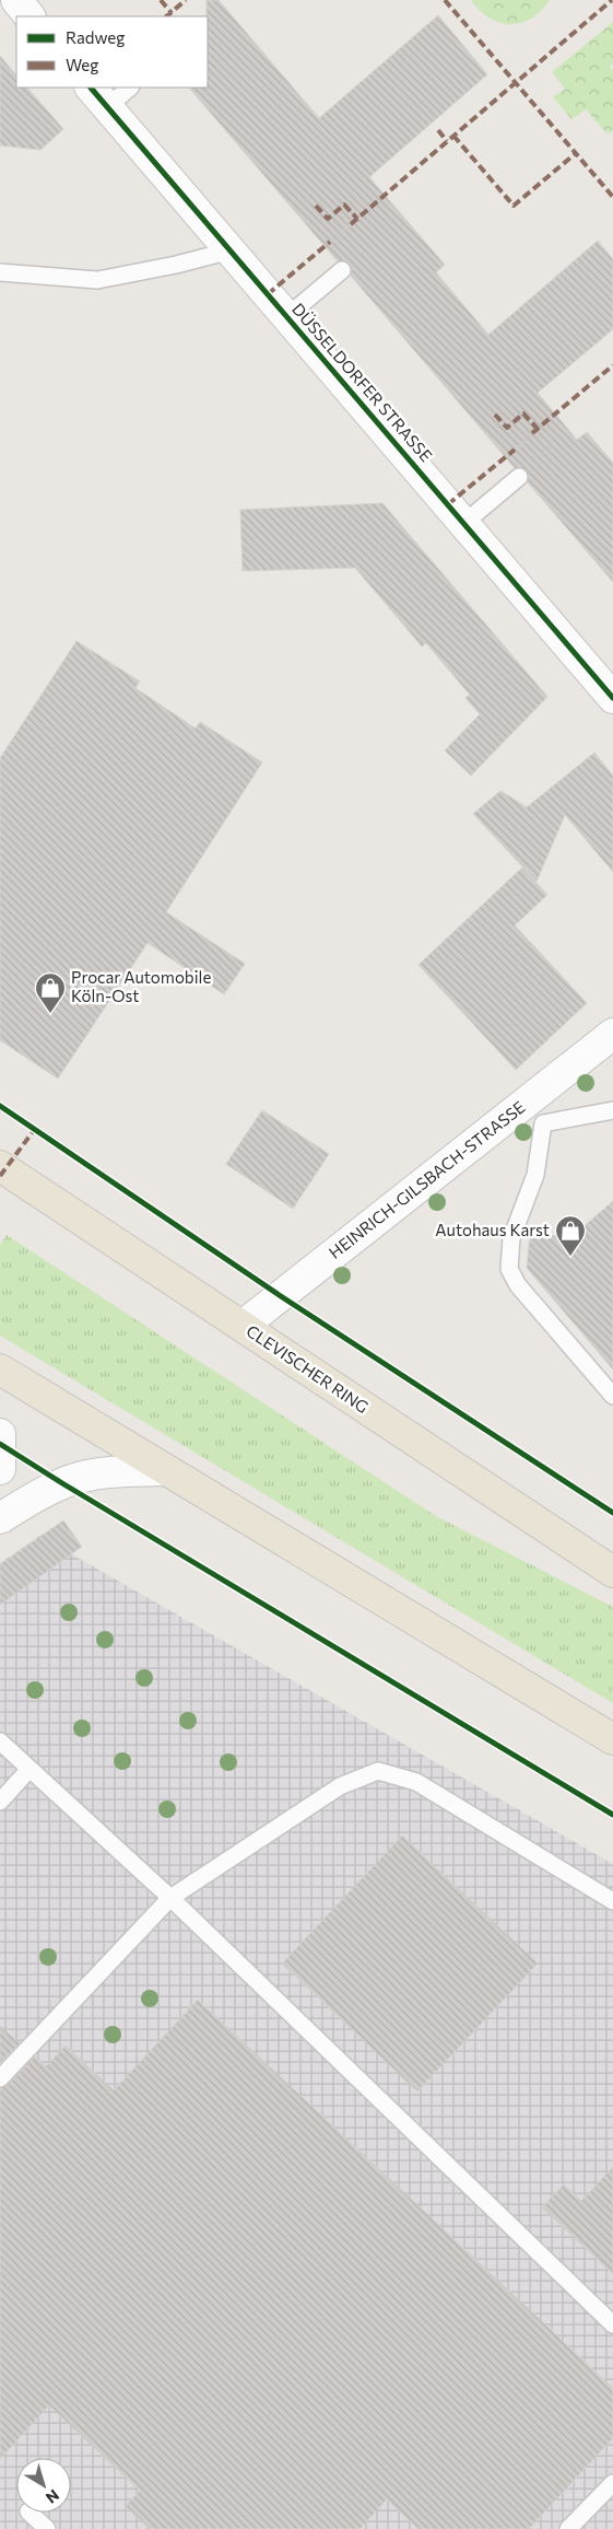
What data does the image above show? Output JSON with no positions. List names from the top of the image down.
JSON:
{
  "streets": {
    "main road": ["CLEVISCHER RING"],
    "street": ["DÜSSELDORFER STRASSE", "HEINRICH-GILSBACH-STRASSE"]
  },
  "crossings": [
    ["HEINRICH-GILSBACH-STRASSE", "CLEVISCHER RING"]
  ],
  "places": {
    "shop": ["Procar Automobile Köln-Ost", "Autohaus Karst"]
  },
  "legend": ["Radweg", "Weg"],
  "north": "bottom right"
}
